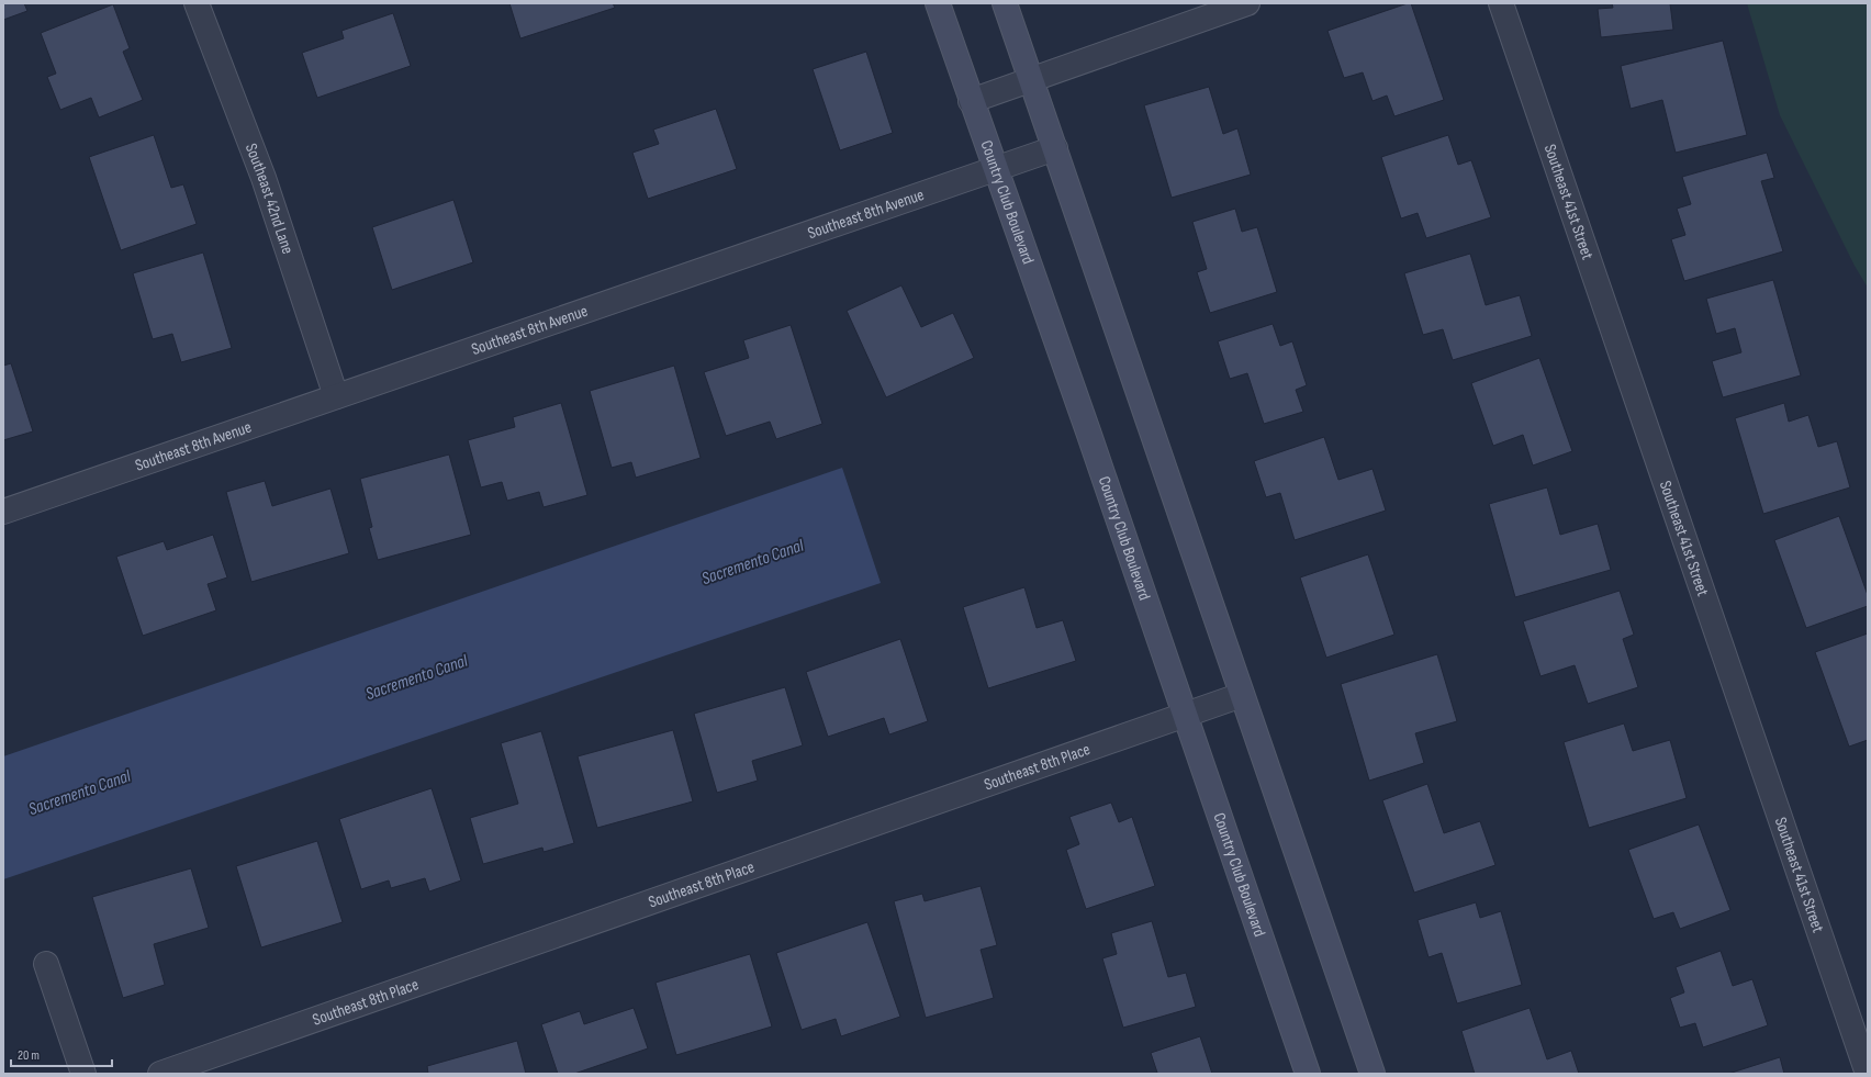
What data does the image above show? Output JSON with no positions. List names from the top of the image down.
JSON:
{
  "streets": {
    "main road": ["Country Club Boulevard"],
    "street": [
      "Southeast 42nd Lane",
      "Southeast 41st Street",
      "Southeast 8th Avenue",
      "Southeast 8th Place"
    ]
  },
  "crossings": [
    ["Southeast 42nd Lane", "Southeast 8th Avenue"],
    ["Country Club Boulevard", "Southeast 8th Avenue"],
    ["Country Club Boulevard", "Southeast 8th Place"]
  ],
  "water": ["Sacremento Canal"],
  "scale_bar": "20 m"
}
